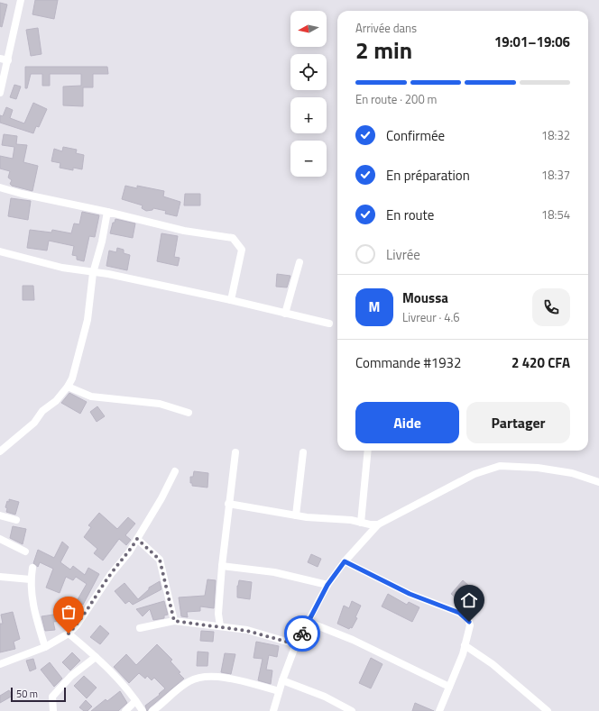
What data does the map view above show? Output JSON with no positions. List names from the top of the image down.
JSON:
{
  "scale_bar": "50 m",
  "north": "left",
  "page": {
    "map_buttons": ["+", "−"],
    "heading": ["2 min", "Arrivée dans", "19:01–19:06"],
    "panel": [
      "Moussa",
      "Livreur · 4.6",
      "Commande #1932",
      "2 420 CFA"
    ],
    "bar": "En route · 200 m",
    "list": [
      ["Confirmée", "18:32"],
      ["En préparation", "18:37"],
      ["En route", "18:54"],
      "Livrée"
    ],
    "round": "M",
    "buttons": ["Aide", "Partager"],
    "scale": "50 m"
  }
}
